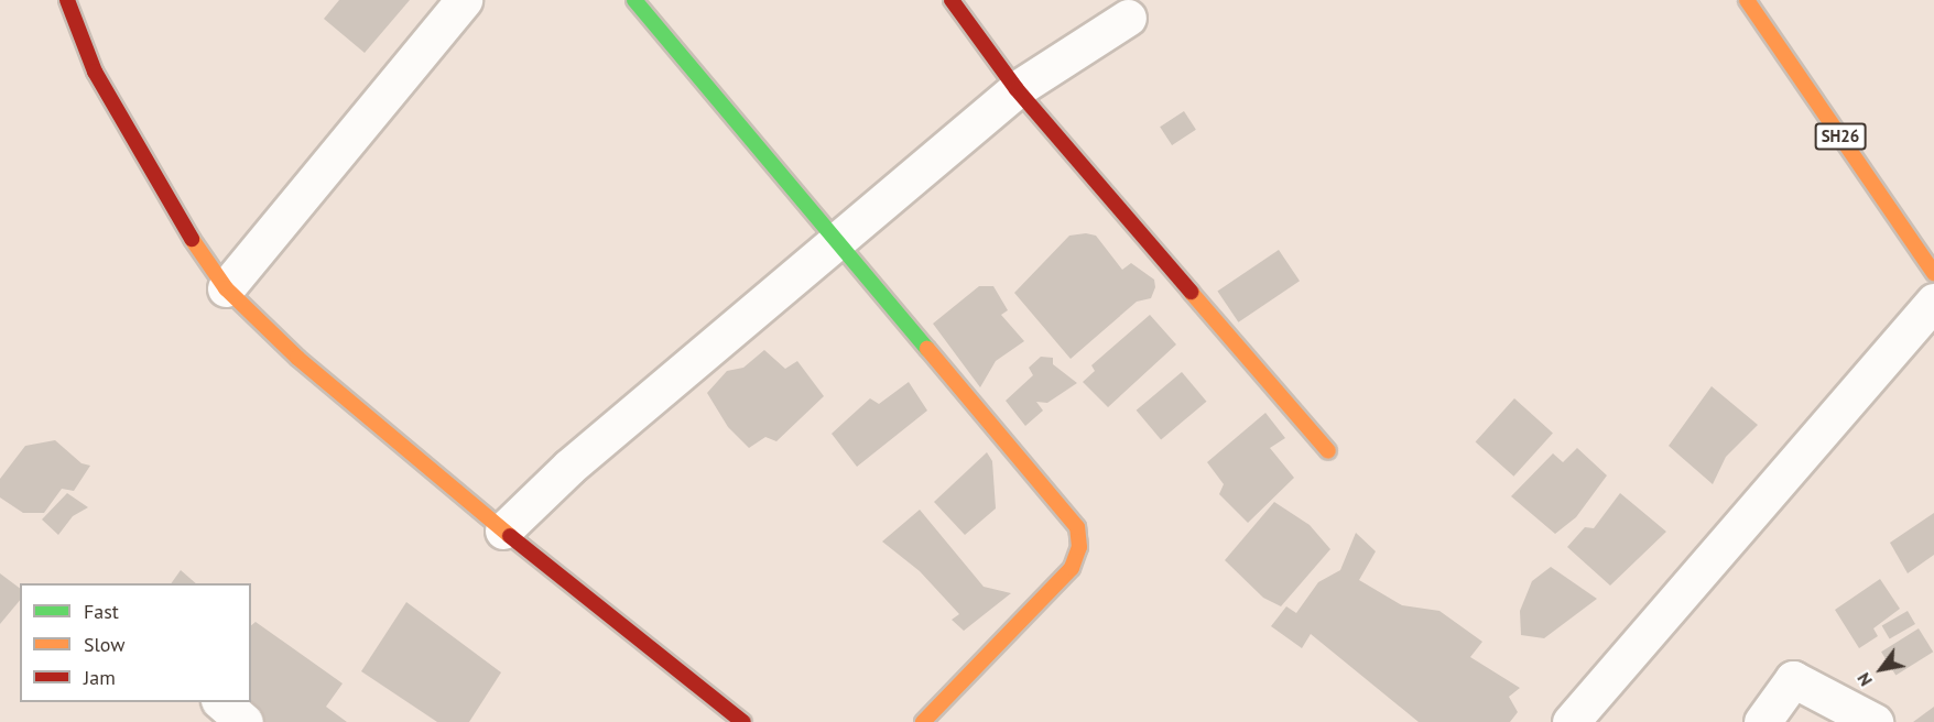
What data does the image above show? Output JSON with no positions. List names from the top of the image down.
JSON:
{
  "streets": {
    "street": ["SH26"]
  },
  "legend": ["Fast", "Slow", "Jam"],
  "north": "bottom left"
}
